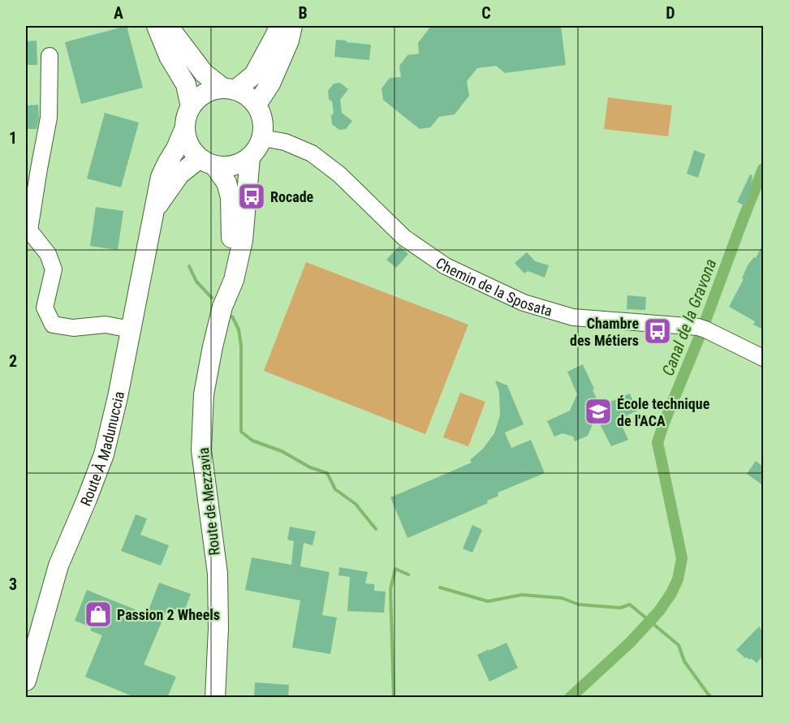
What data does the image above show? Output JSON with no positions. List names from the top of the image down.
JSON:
{
  "streets": {
    "main road": ["Route À Madunuccia", "Route de Mezzavia"],
    "street": ["Chemin de la Sposata"]
  },
  "crossings": [
    ["Chemin de la Sposata", "Route À Madunuccia"],
    ["Chemin de la Sposata", "Route de Mezzavia"],
    ["Route À Madunuccia", "Route de Mezzavia"]
  ],
  "water": ["Canal de la Gravona"],
  "places": {
    "bus stop": ["Rocade", "Chambre des Métiers"],
    "school or university": ["École technique de l'ACA"],
    "shop": ["Passion 2 Wheels"]
  },
  "grid": {
    "columns": [
      "A",
      "B",
      "C",
      "D"
    ],
    "rows": ["1", "2", "3"]
  }
}
